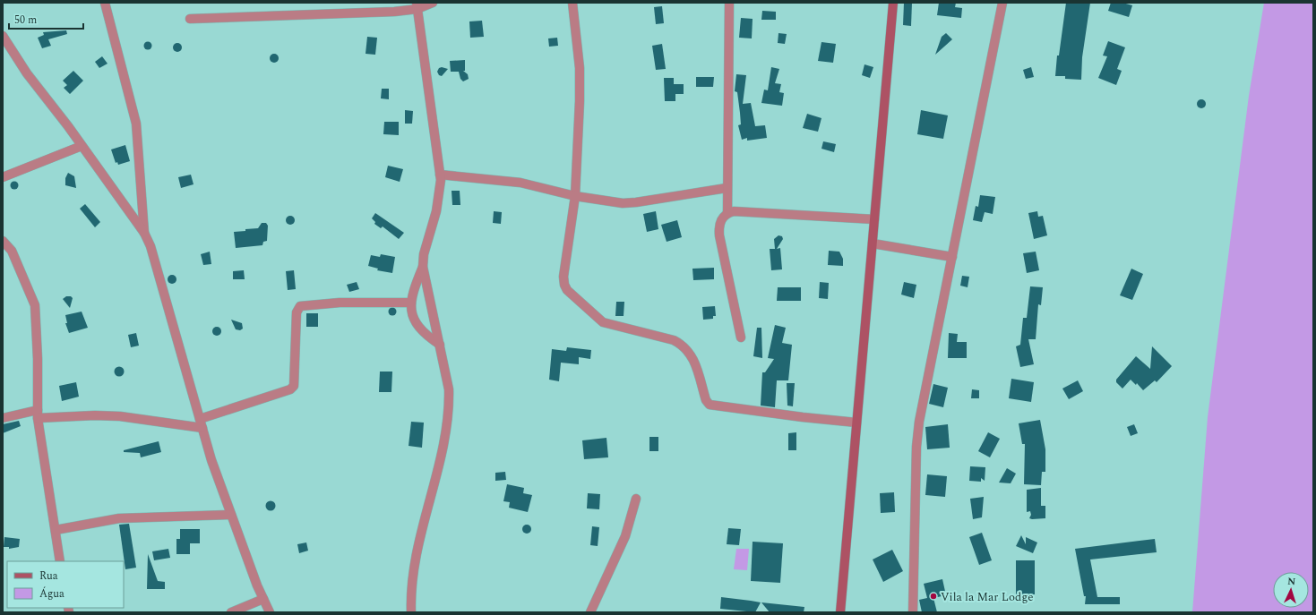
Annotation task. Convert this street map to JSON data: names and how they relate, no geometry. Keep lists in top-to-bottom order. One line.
{"places":["Vila la Mar Lodge"],"legend":["Rua","Água"],"scale_bar":"50 m","north":"top"}
